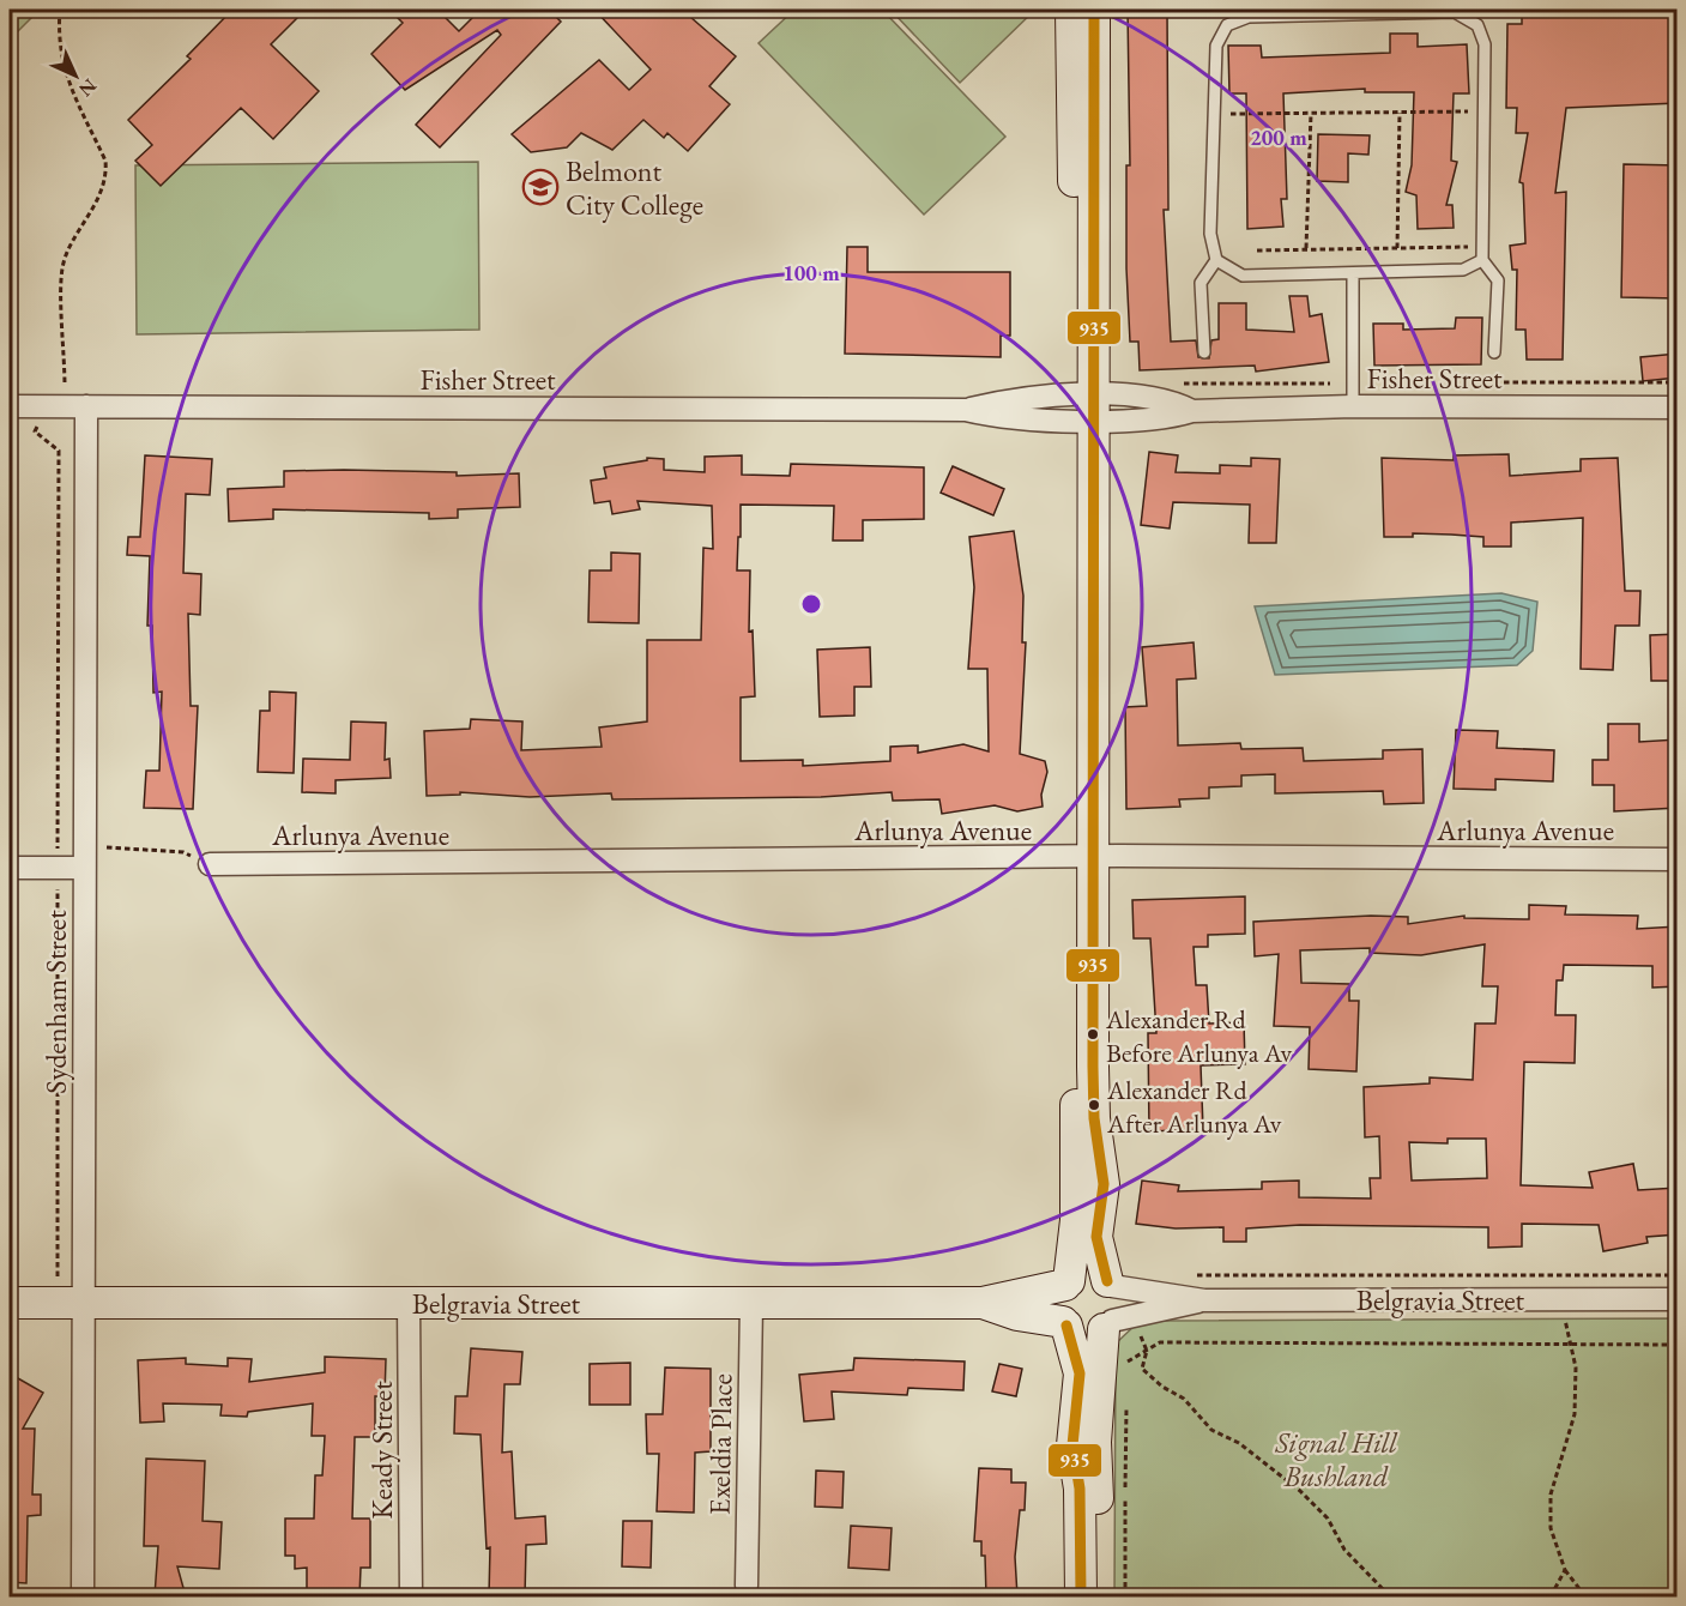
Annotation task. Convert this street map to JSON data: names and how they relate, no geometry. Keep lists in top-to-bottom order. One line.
{"streets":{"main road":["Belgravia Street"],"street":["Fisher Street","Arlunya Avenue","Sydenham Street","Exeldia Place","Keady Street"]},"crossings":[["Fisher Street","Sydenham Street"],["Sydenham Street","Belgravia Street"],["Belgravia Street","Exeldia Place"],["Belgravia Street","Keady Street"]],"parks":["Signal Hill Bushland"],"places":{"school or university":["Belmont City College"],"other":["Alexander Rd Before Arlunya Av","Alexander Rd After Arlunya Av"]},"lines":["transit line 935"],"north":"bottom right","rings":["200 m","100 m"]}
